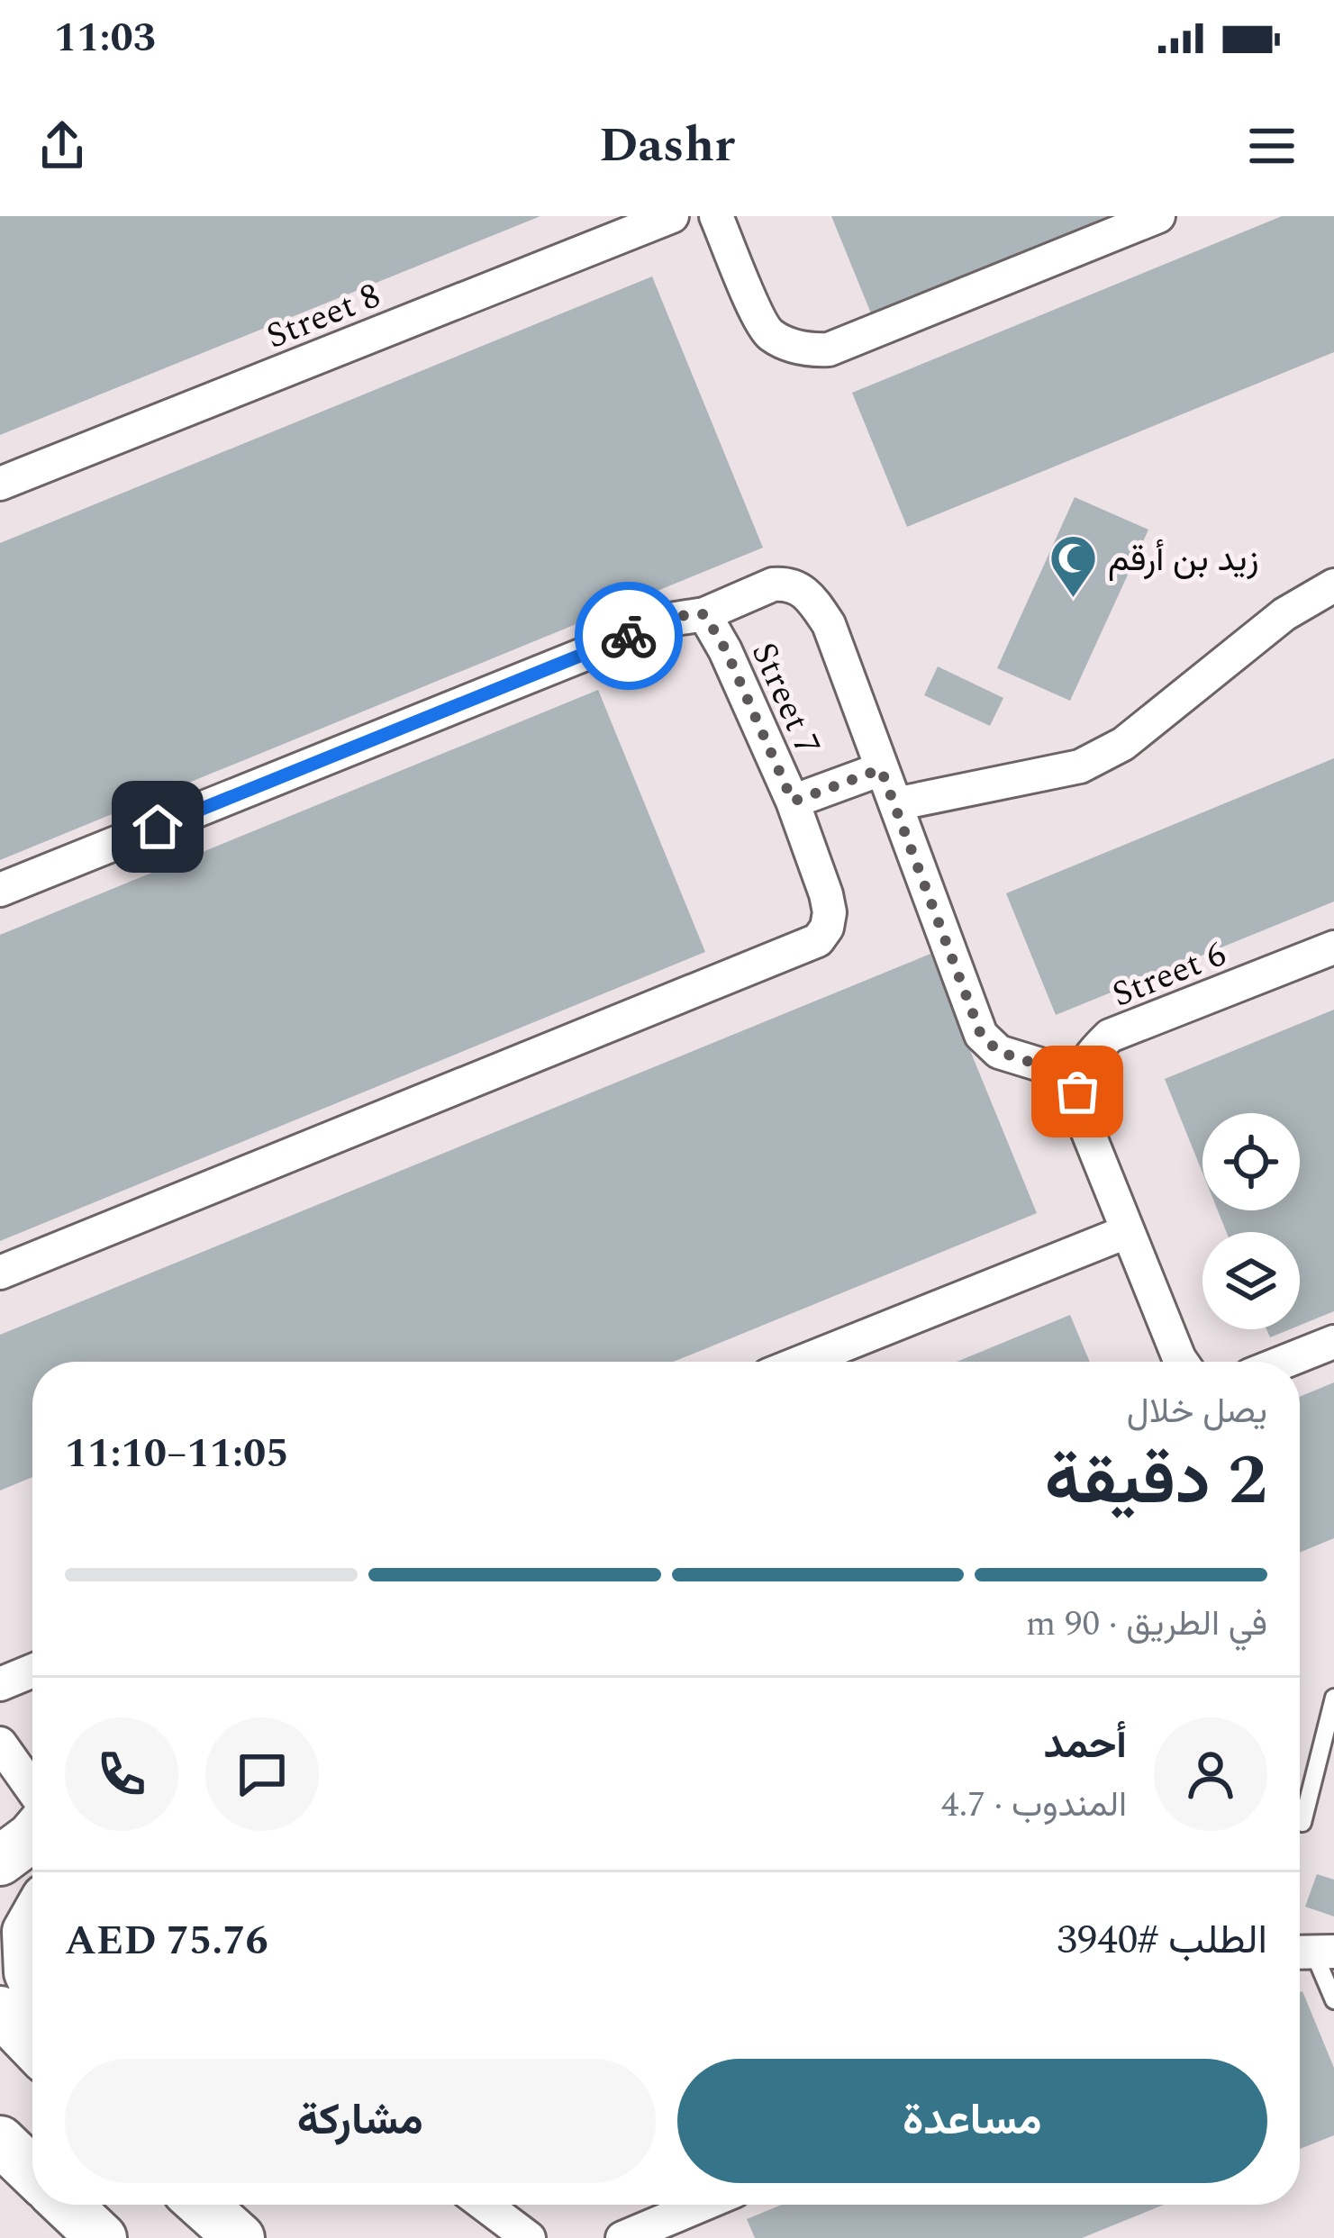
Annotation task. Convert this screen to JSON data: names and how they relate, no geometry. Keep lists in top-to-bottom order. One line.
{"streets":{"street":["Street 8","Street 7","Street 6"]},"places":{"mosque":["زيد بن أرقم"]},"page":{"status":"11:03","header":"Dashr","heading":["2 دقيقة","يصل خلال","11:05–11:10"],"panel":["أحمد","المندوب · 4.7","الطلب #3940","AED 75.76"],"bar":"في الطريق · 90 m","buttons":["مساعدة","مشاركة"]}}
